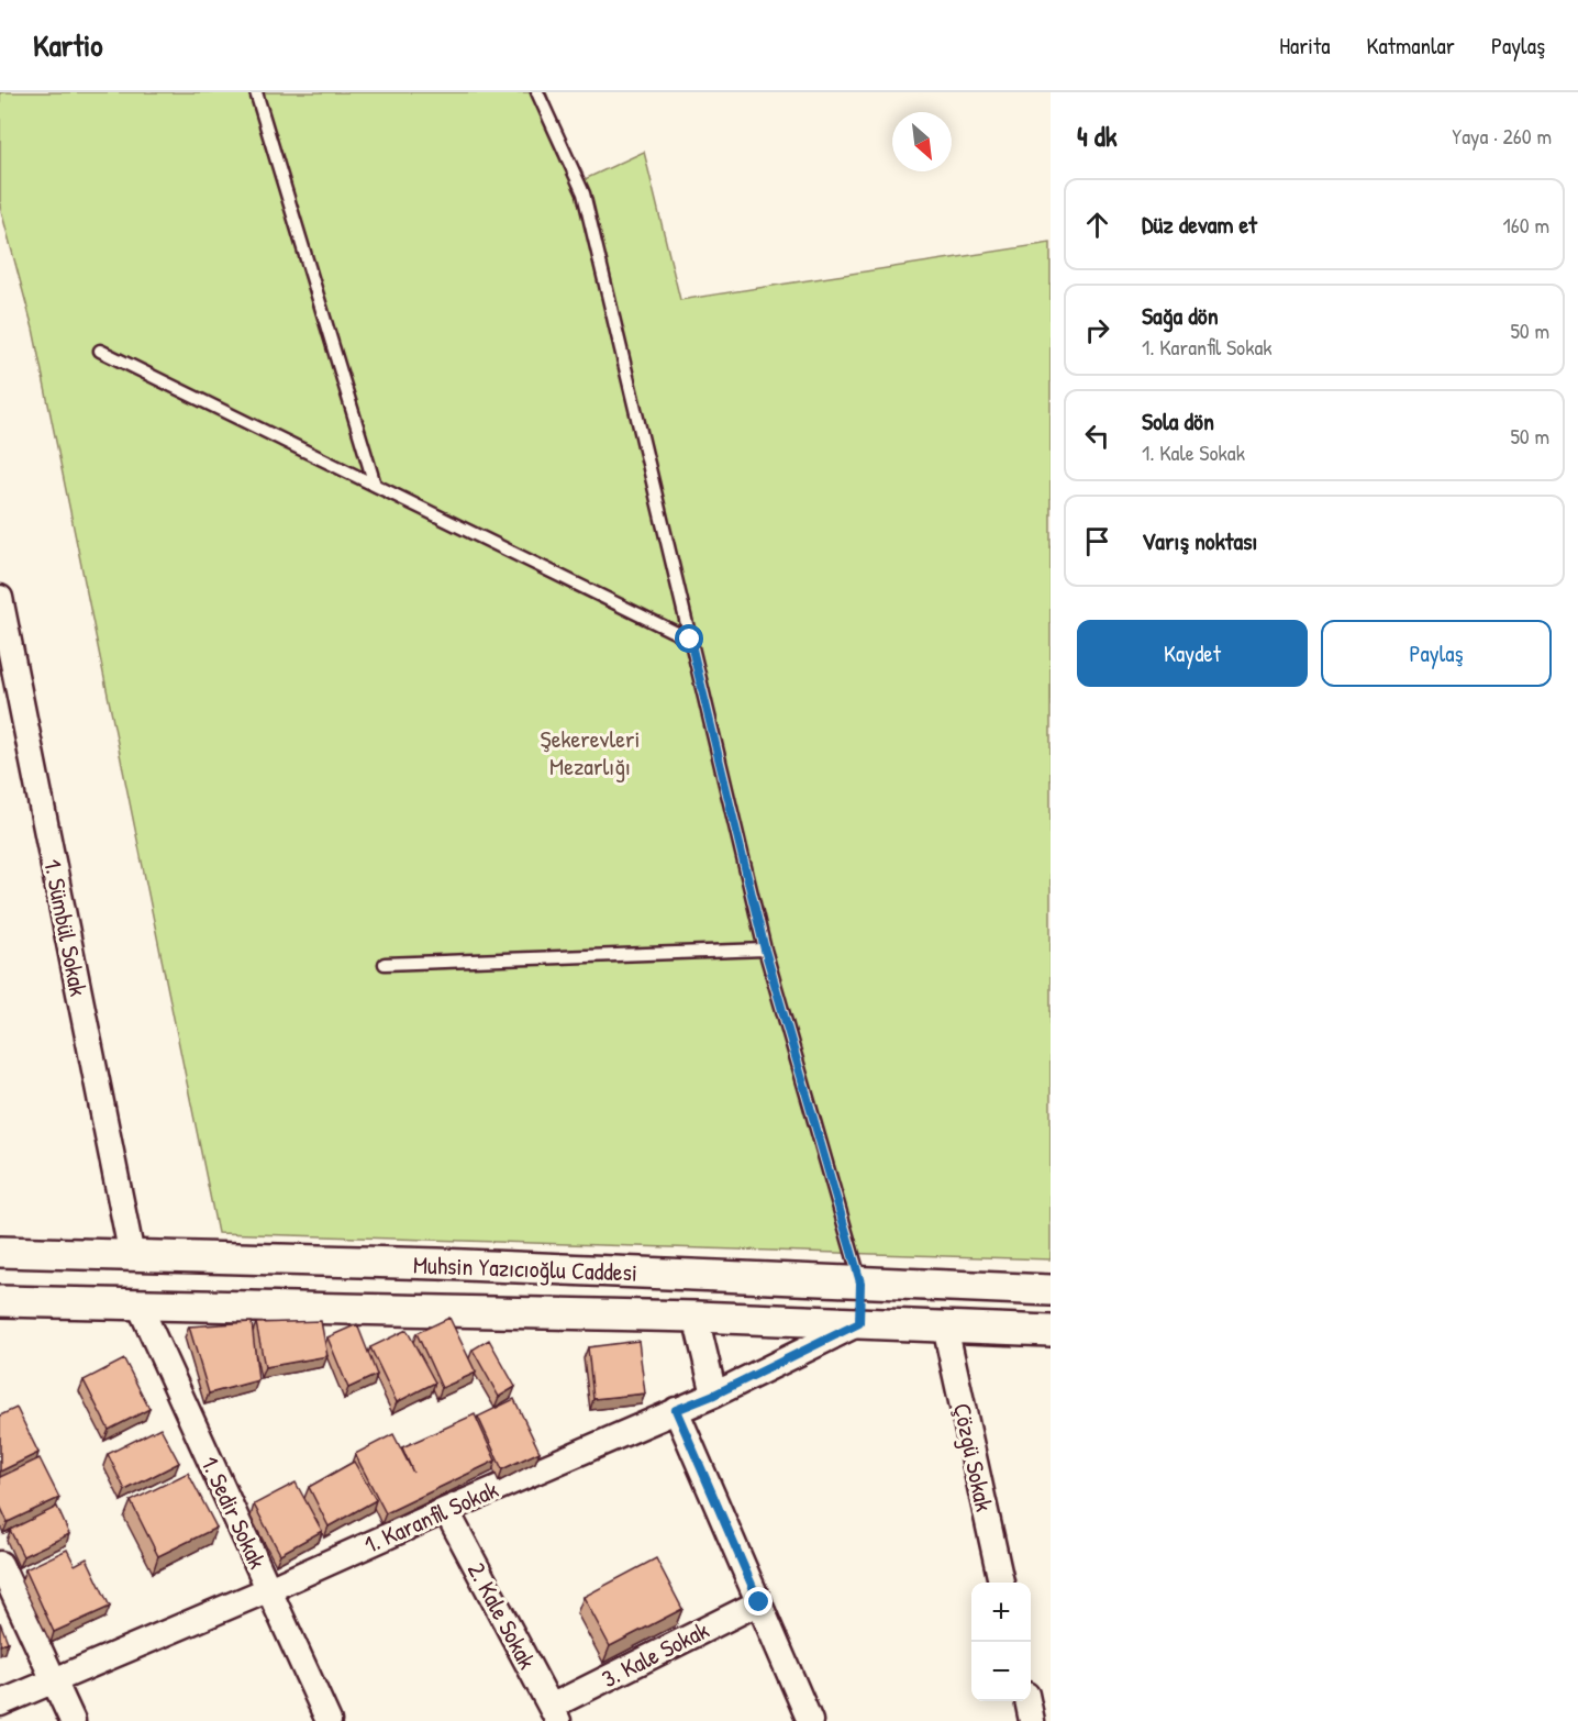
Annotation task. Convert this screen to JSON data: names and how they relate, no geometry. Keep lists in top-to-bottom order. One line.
{"streets":{"street":["1. Sümbül Sokak","Muhsin Yazıcıoğlu Caddesi","Çözgü Sokak","1. Sedir Sokak","1. Karanfil Sokak","2. Kale Sokak","3. Kale Sokak"]},"crossings":[["1. Sümbül Sokak","Muhsin Yazıcıoğlu Caddesi"],["Muhsin Yazıcıoğlu Caddesi","Çözgü Sokak"],["Muhsin Yazıcıoğlu Caddesi","1. Sedir Sokak"],["Muhsin Yazıcıoğlu Caddesi","1. Karanfil Sokak"],["1. Sedir Sokak","1. Karanfil Sokak"],["1. Karanfil Sokak","2. Kale Sokak"],["2. Kale Sokak","3. Kale Sokak"]],"parks":["Şekerevleri Mezarlığı"],"north":"bottom right","page":{"header":"Kartio","nav":["Harita","Katmanlar","Paylaş"],"heading":["4 dk","Yaya · 260 m"],"list":[["Düz devam et","160 m"],["Sağa dön","1. Karanfil Sokak","50 m"],["Sola dön","1. Kale Sokak","50 m"],"Varış noktası"],"buttons":["Kaydet","Paylaş"],"map_buttons":["+","−"]}}
